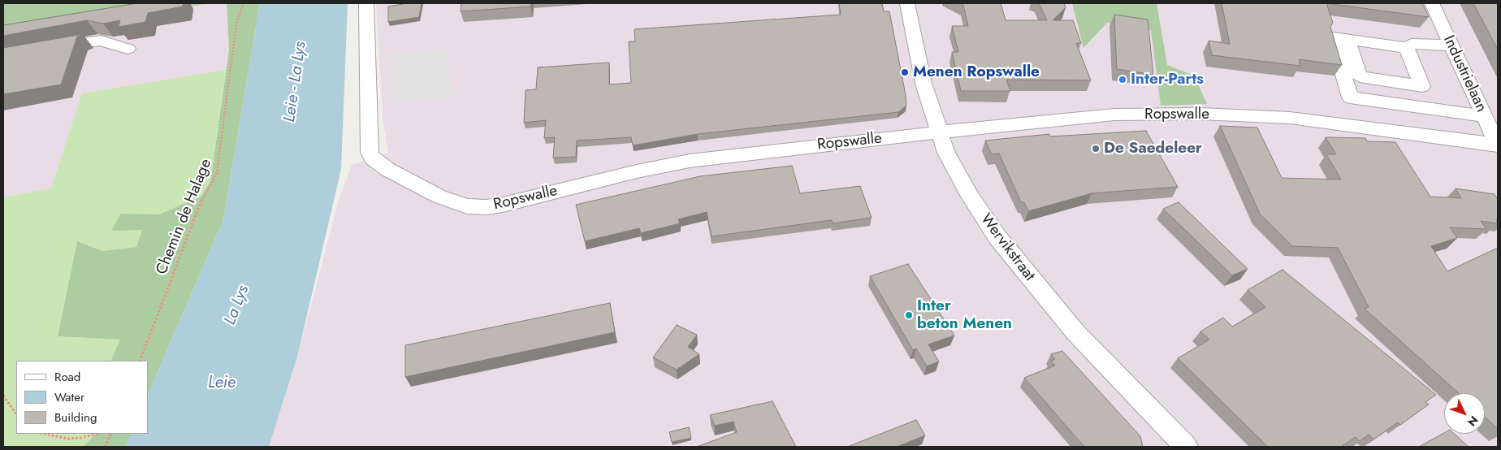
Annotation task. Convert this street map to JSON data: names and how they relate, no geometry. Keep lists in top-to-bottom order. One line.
{"streets":{"street":["Industrielaan","Ropswalle","Wervikstraat"],"path":["Chemin de Halage"]},"crossings":[["Industrielaan","Ropswalle"],["Ropswalle","Wervikstraat"]],"water":["Leie - La Lys","La Lys","Leie"],"places":["Menen Ropswalle","Inter-Parts","De Saedeleer","Inter beton Menen"],"legend":["Road","Water","Building"],"north":"bottom right"}
